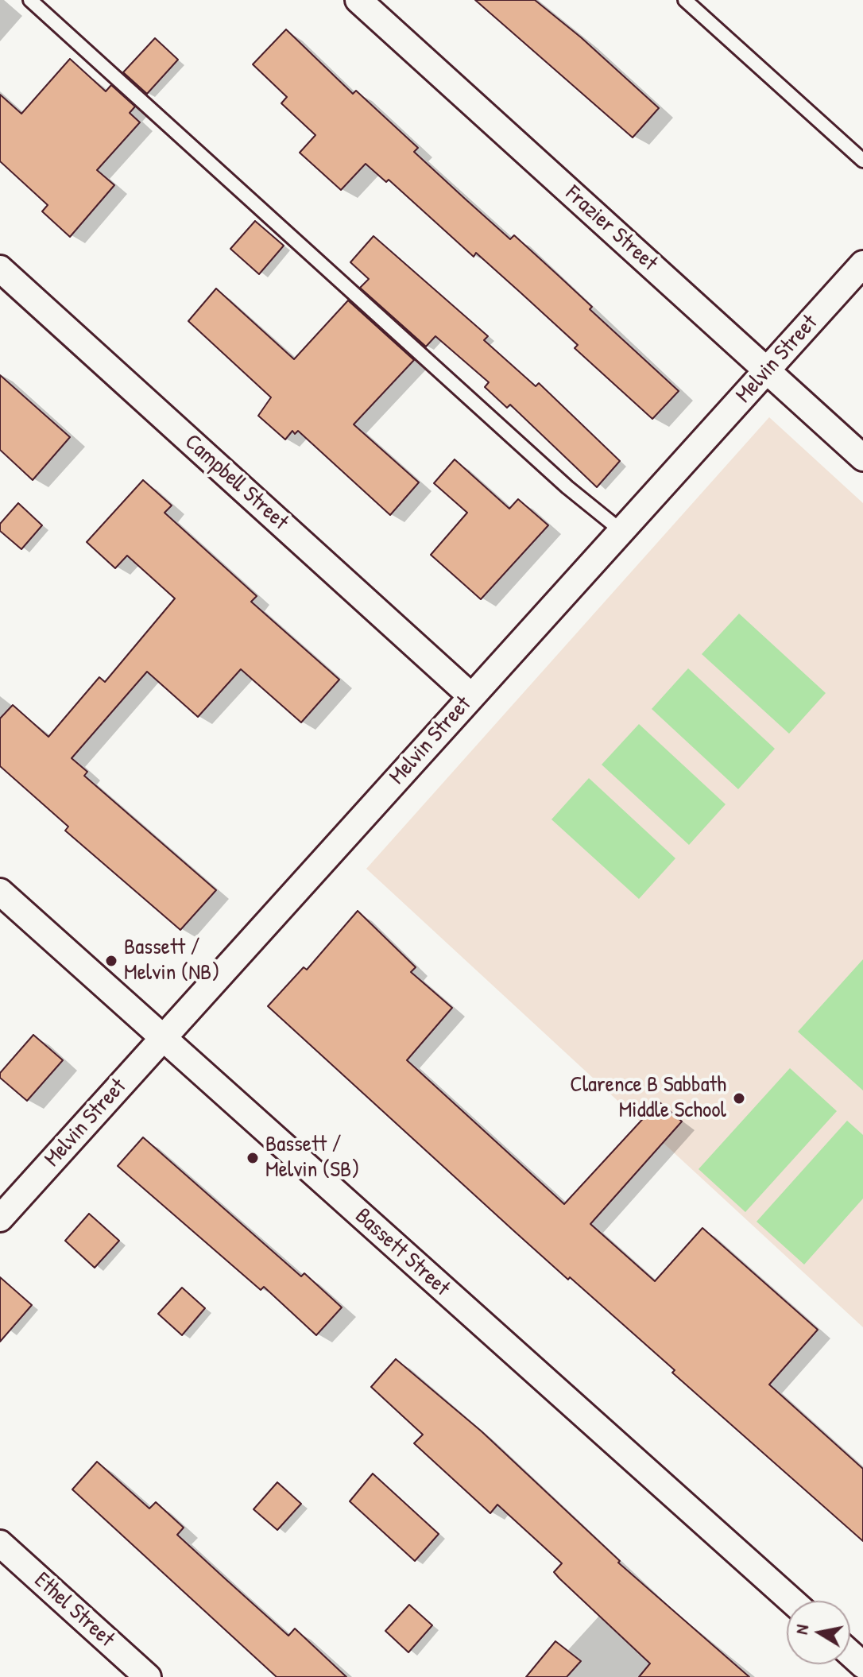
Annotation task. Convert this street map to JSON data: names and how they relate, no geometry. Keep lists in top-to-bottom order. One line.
{"streets":{"street":["Frazier Street","Melvin Street","Campbell Street","Bassett Street","Ethel Street"]},"crossings":[["Frazier Street","Melvin Street"],["Melvin Street","Campbell Street"],["Melvin Street","Bassett Street"]],"places":["Bassett / Melvin (NB)","Clarence B Sabbath Middle School","Bassett / Melvin (SB)"],"north":"left"}
